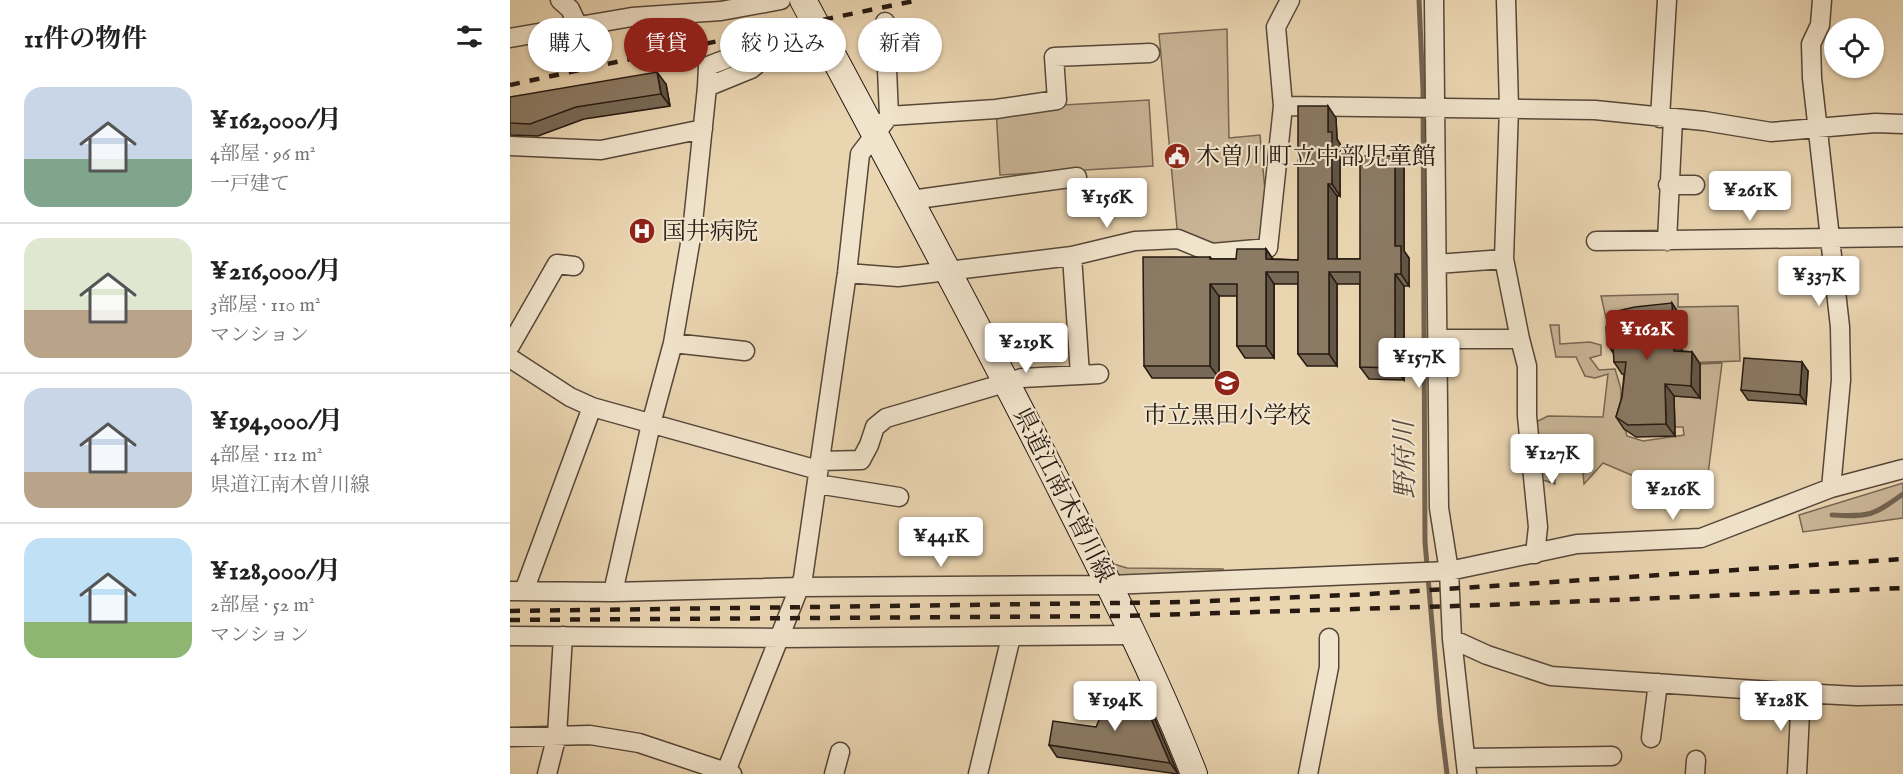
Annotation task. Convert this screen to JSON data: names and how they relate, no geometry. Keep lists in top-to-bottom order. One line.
{"streets":{"main road":["県道江南木曽川線"]},"water":["野府川"],"places":{"public building":["木曽川町立中部児童館"],"hospital":["国井病院"],"school or university":["市立黒田小学校"]},"page":{"heading":"11件の物件","chip":["購入","賃貸","絞り込み","新着"],"list":[{"name":"¥162,000/月","note":"4部屋 · 96 m² · 一戸建て"},{"name":"¥216,000/月","note":"3部屋 · 110 m² · マンション"},{"name":"¥194,000/月","note":"4部屋 · 112 m² · 県道江南木曽川線"},{"name":"¥128,000/月","note":"2部屋 · 52 m² · マンション"}],"price":["¥261K","¥156K","¥337K","¥162K","¥219K","¥157K","¥127K","¥216K","¥441K","¥194K","¥128K"]}}
